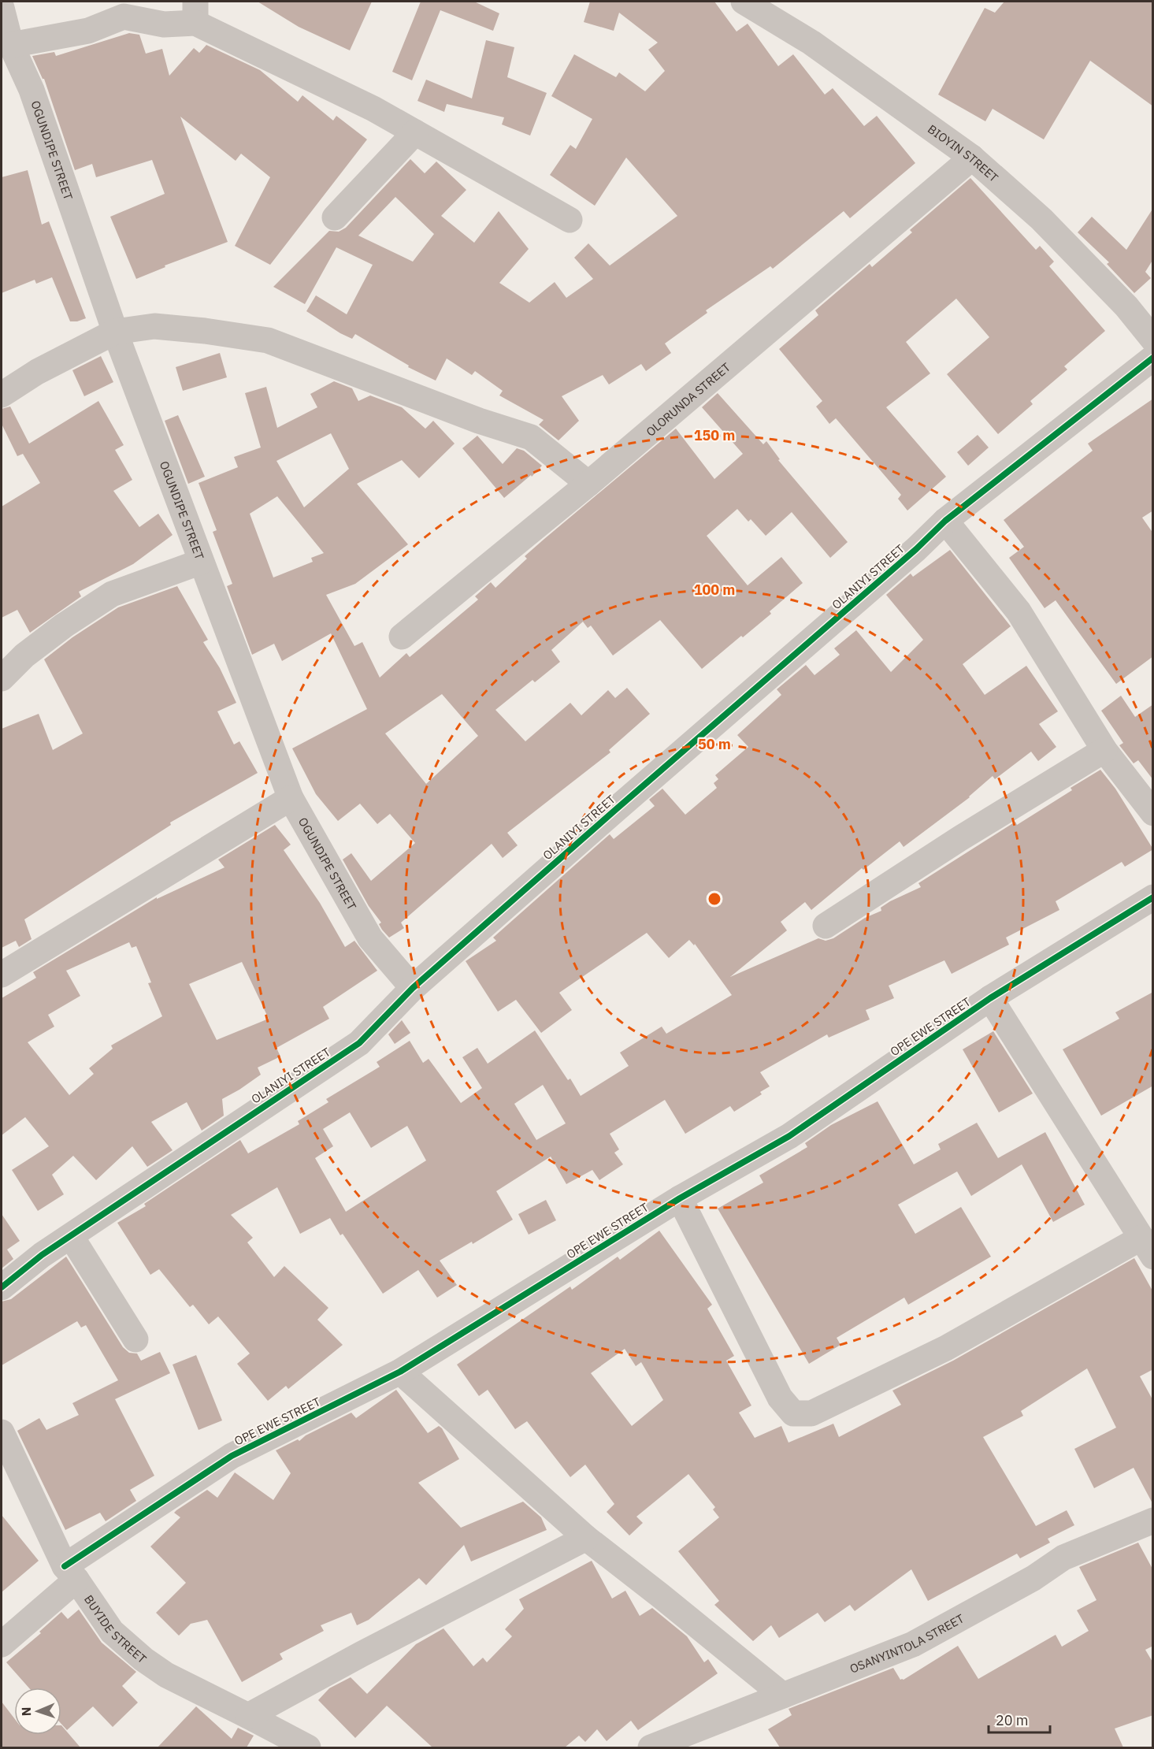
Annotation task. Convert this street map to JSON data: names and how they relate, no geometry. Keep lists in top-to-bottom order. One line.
{"streets":{"street":["OGUNDIPE STREET","BIOYIN STREET","OLORUNDA STREET","OLANIYI STREET","OPE EWE STREET","BUYIDE STREET","OSANYINTOLA STREET"]},"crossings":[["OGUNDIPE STREET","OLANIYI STREET"],["BIOYIN STREET","OLORUNDA STREET"],["OPE EWE STREET","BUYIDE STREET"]],"scale_bar":"20 m","north":"left","rings":["150 m","100 m","50 m"]}
